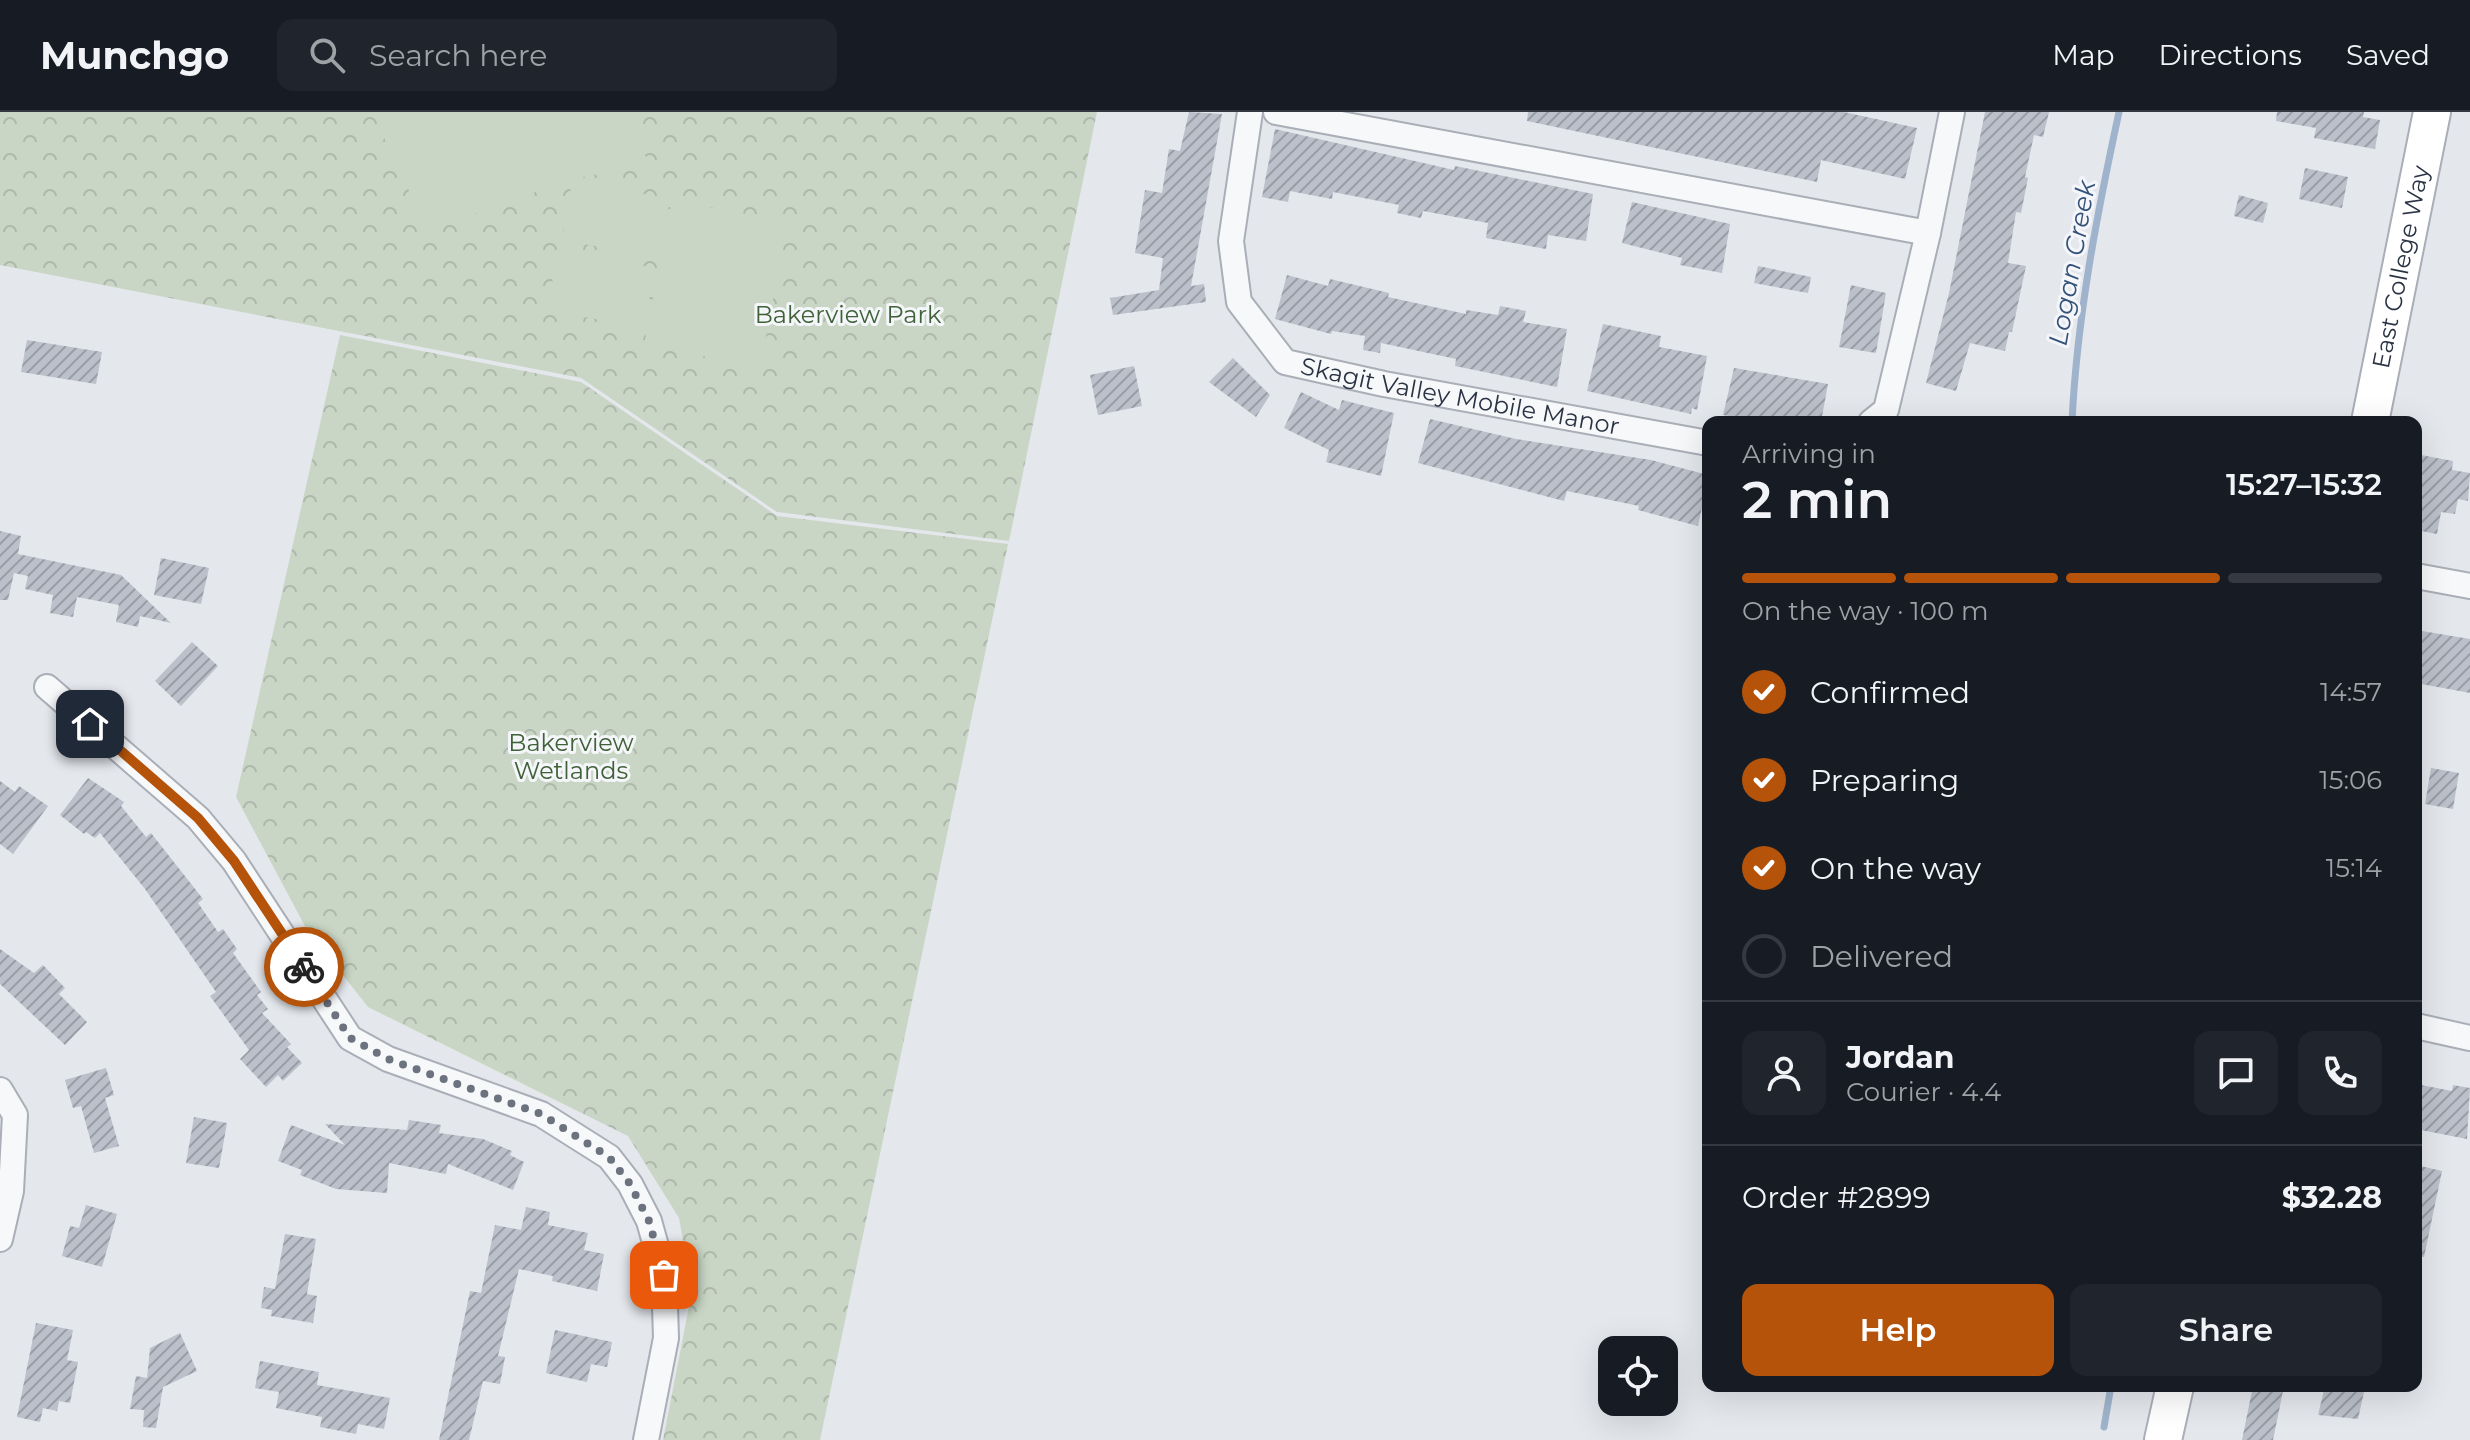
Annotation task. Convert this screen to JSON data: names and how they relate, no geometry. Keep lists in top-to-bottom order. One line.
{"streets":{"main road":["East College Way"],"street":["Skagit Valley Mobile Manor"]},"water":["Logan Creek"],"parks":["Bakerview Park","Bakerview Wetlands"],"page":{"header":"Munchgo","search":"Search here","nav":["Map","Directions","Saved"],"heading":["2 min","Arriving in","15:27–15:32"],"panel":["Jordan","Courier · 4.4","Order #2899","$32.28"],"bar":"On the way · 100 m","list":[["Confirmed","14:57"],["Preparing","15:06"],["On the way","15:14"],"Delivered"],"buttons":["Help","Share"]}}
